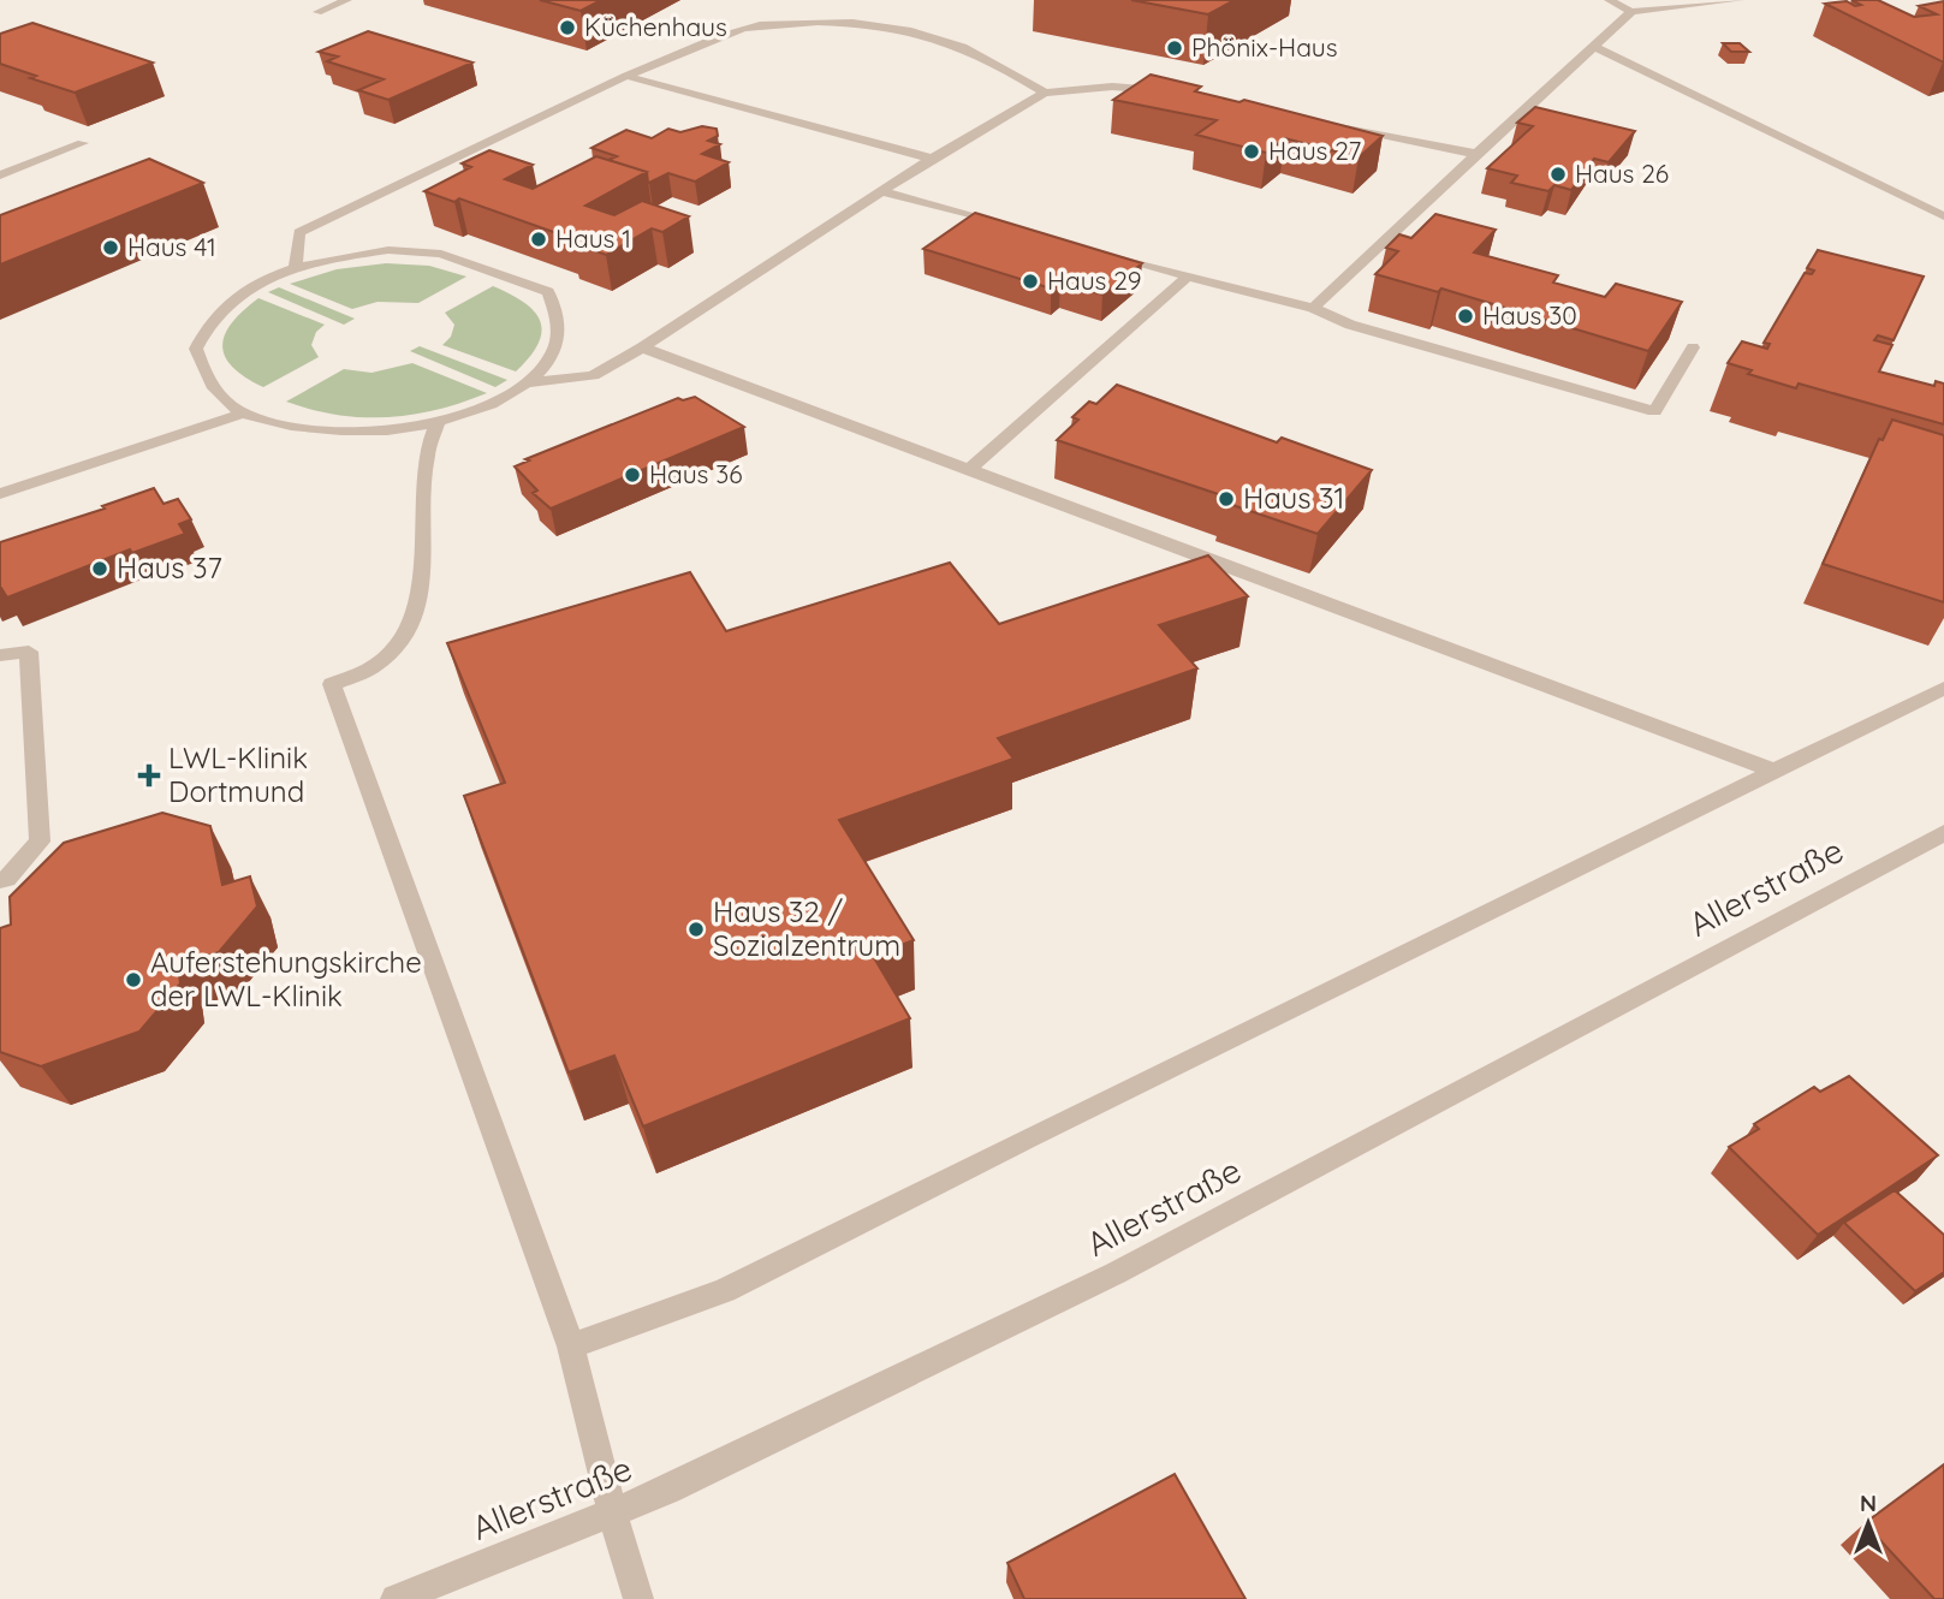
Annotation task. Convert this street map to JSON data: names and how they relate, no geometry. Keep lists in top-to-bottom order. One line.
{"streets":{"street":["Allerstraße"]},"places":{"other":["Küchenhaus","Phönix-Haus","Haus 27","Haus 26","Haus 1","Haus 41","Haus 29","Haus 30","Haus 36","Haus 31","Haus 37","Haus 32 / Sozialzentrum","Auferstehungskirche der LWL-Klinik"],"health":["LWL-Klinik Dortmund"]},"north":"top"}
